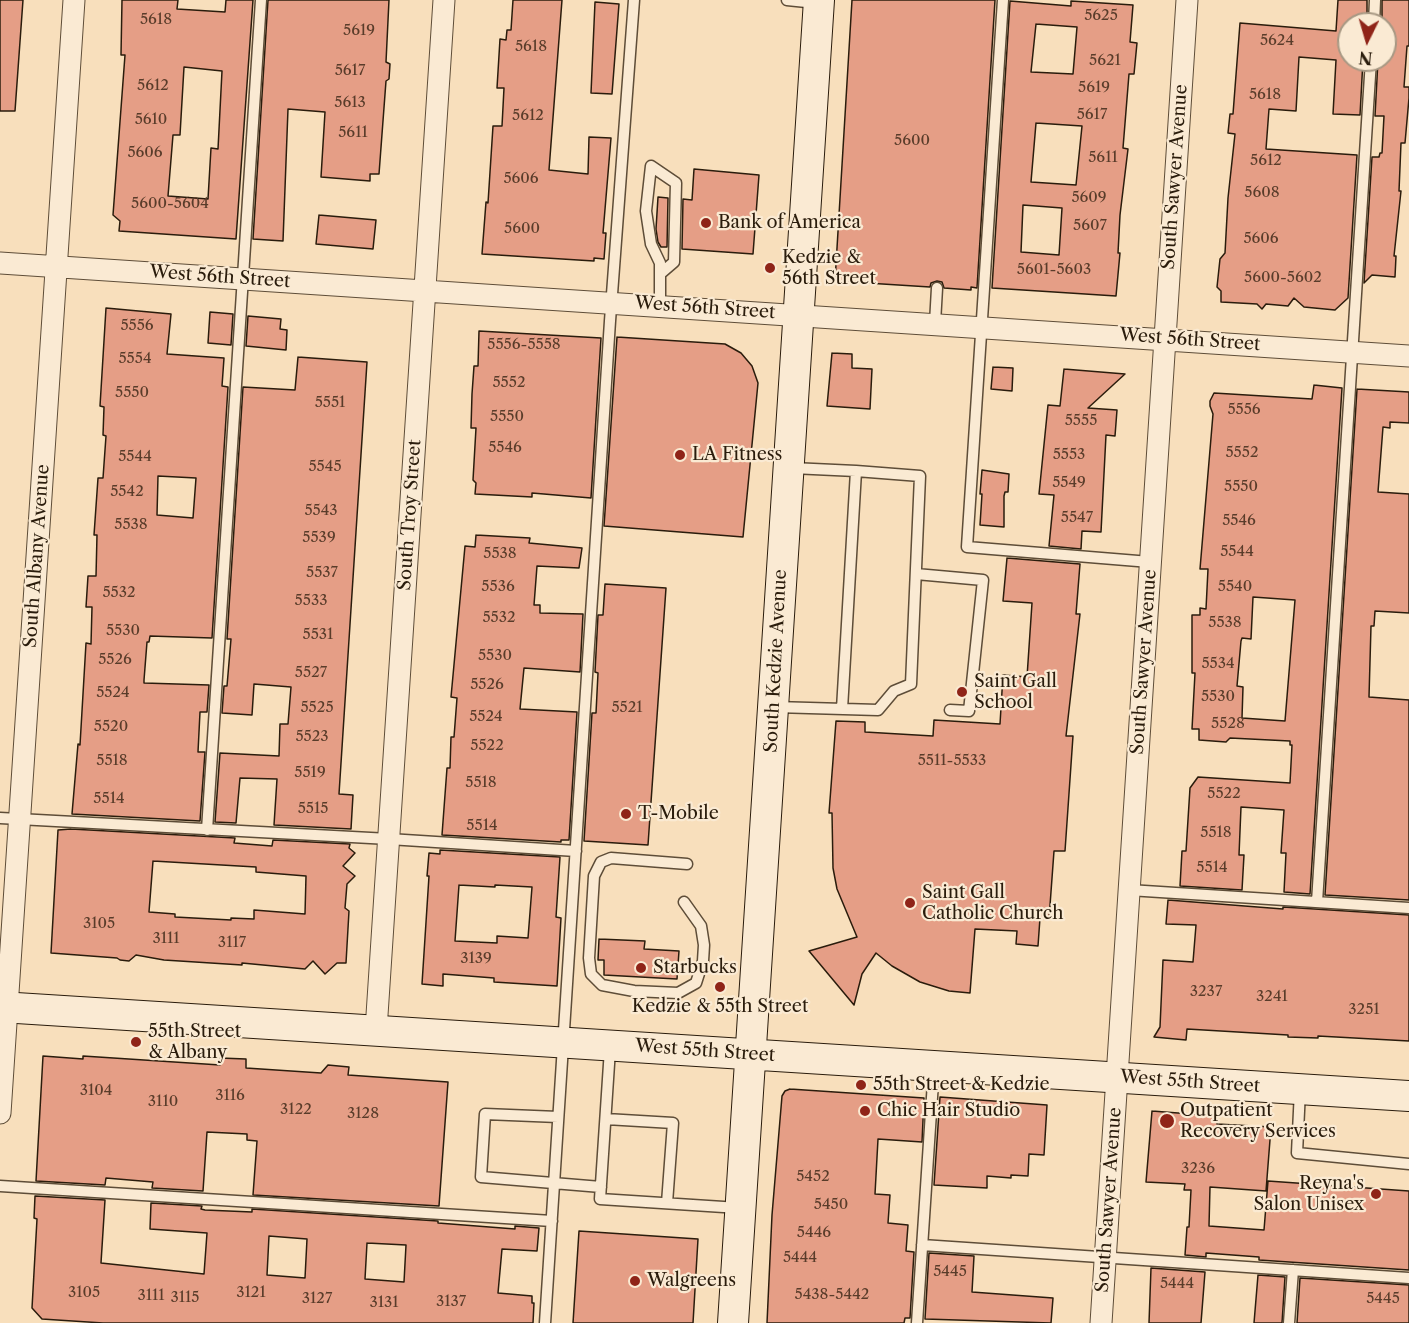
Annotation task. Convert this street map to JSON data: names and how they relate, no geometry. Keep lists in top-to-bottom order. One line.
{"streets":{"main road":["South Kedzie Avenue","West 55th Street"],"street":["South Sawyer Avenue","West 56th Street","South Troy Street","South Albany Avenue"]},"crossings":[["South Sawyer Avenue","West 56th Street"],["South Sawyer Avenue","West 55th Street"],["West 56th Street","South Troy Street"],["West 56th Street","South Albany Avenue"],["West 56th Street","South Kedzie Avenue"],["South Troy Street","West 55th Street"],["South Albany Avenue","West 55th Street"],["South Kedzie Avenue","West 55th Street"]],"places":["Bank of America","Kedzie & 56th Street","LA Fitness","Saint Gall School","T-Mobile","Saint Gall Catholic Church","Starbucks","Kedzie & 55th Street","55th Street & Albany","55th Street & Kedzie","Chic Hair Studio","Outpatient Recovery Services","Reyna's Salon Unisex","Walgreens"],"house_numbers":["5625","5618","5619","5624","5618","5621","5617","5612","5619","5618","5613","5617","5612","5610","5611","5600","5606","5611","5612","5606","5608","5609","5600-5604","5607","5600","5606","5601-5603","5600-5602","5556","5556-5558","5554","5552","5550","5551","5556","5550","5555","5546","5552","5553","5544","5545","5549","5550","5542","5543","5547","5546","5538","5539","5544","5538","5537","5536","5540","5532","5533","5532","5538","5530","5531","5530","5526","5534","5527","5526","5524","5530","5525","5521","5524","5528","5520","5523","5522","5518","5511-5533","5519","5518","5522","5514","5515","5514","5518","5514","3105","3111","3117","3139","3237","3241","3251","3104","3116","3110","3122","3128","3236","5452","5450","5446","5444","5445","5444","3105","3121","5438-5442","3111","3115","3127","5445","3137","3131"],"north":"bottom"}
